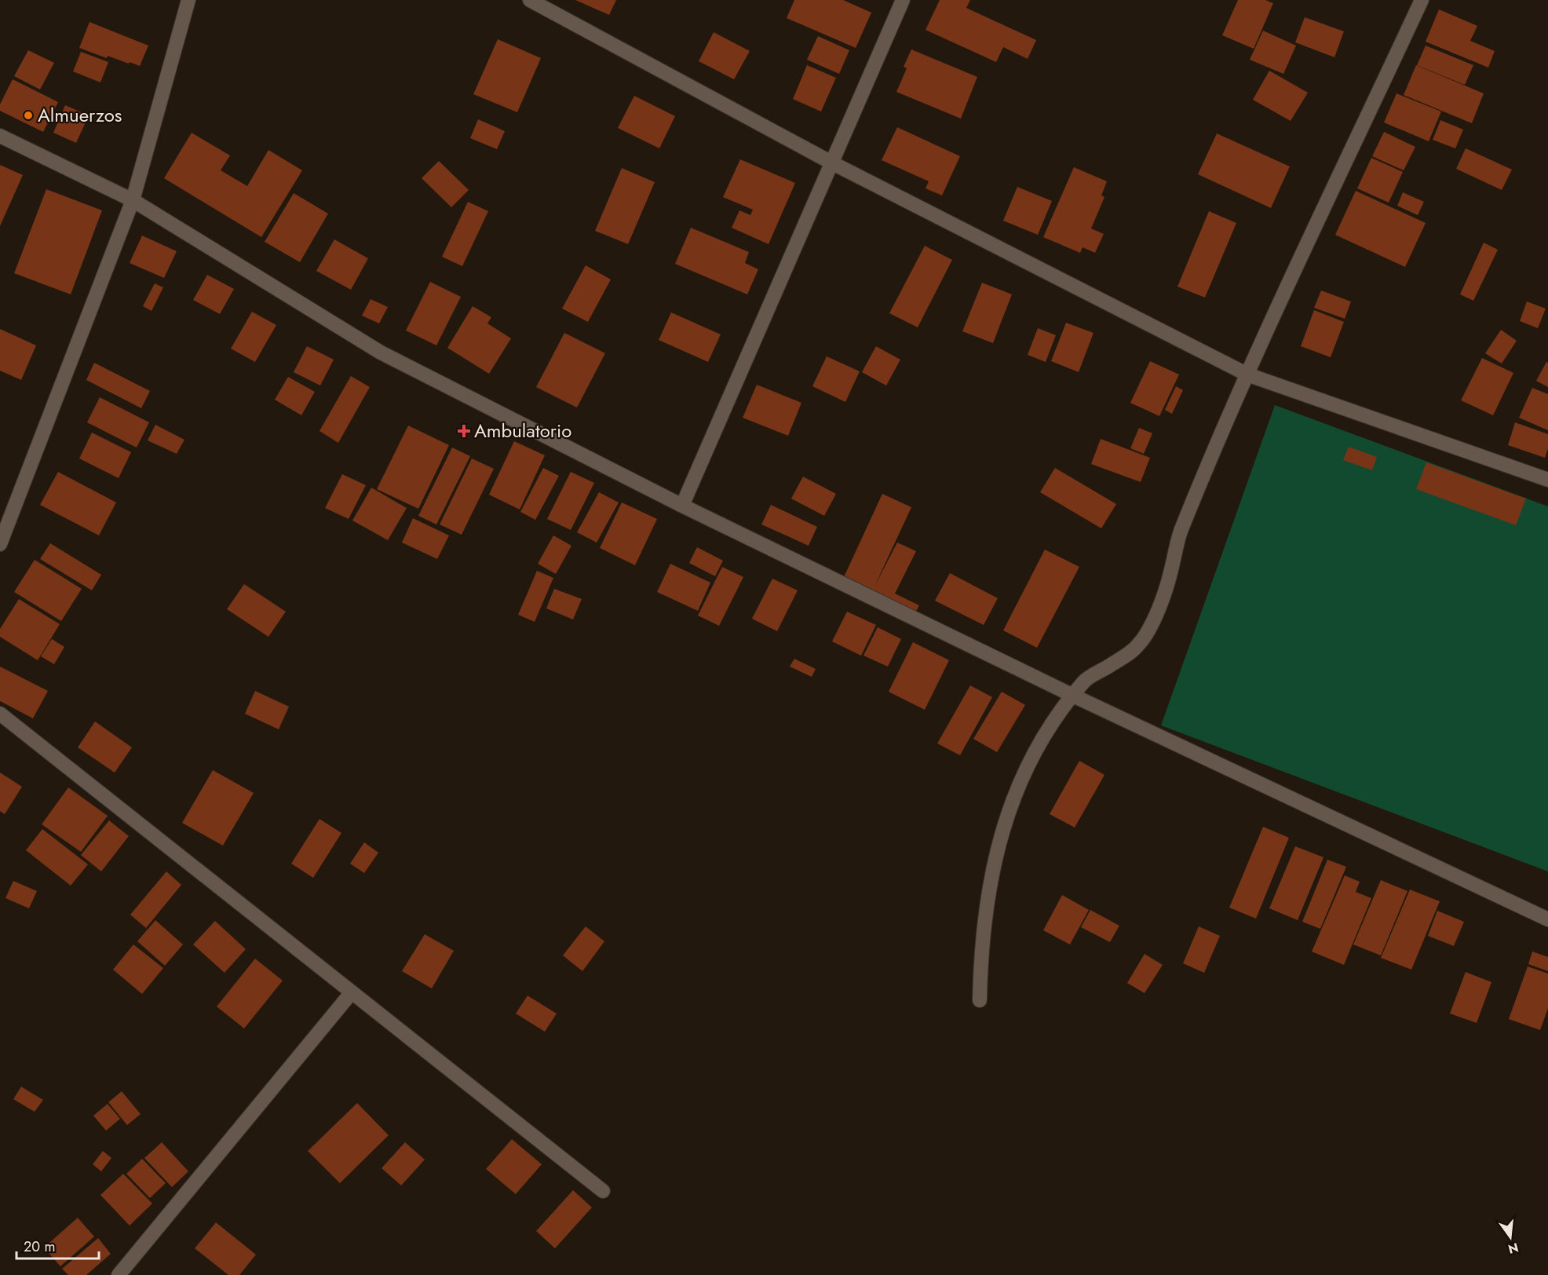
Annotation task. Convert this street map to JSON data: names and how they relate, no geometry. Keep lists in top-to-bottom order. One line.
{"places":{"other":["Almuerzos"],"health":["Ambulatorio"]},"scale_bar":"20 m","north":"bottom"}
